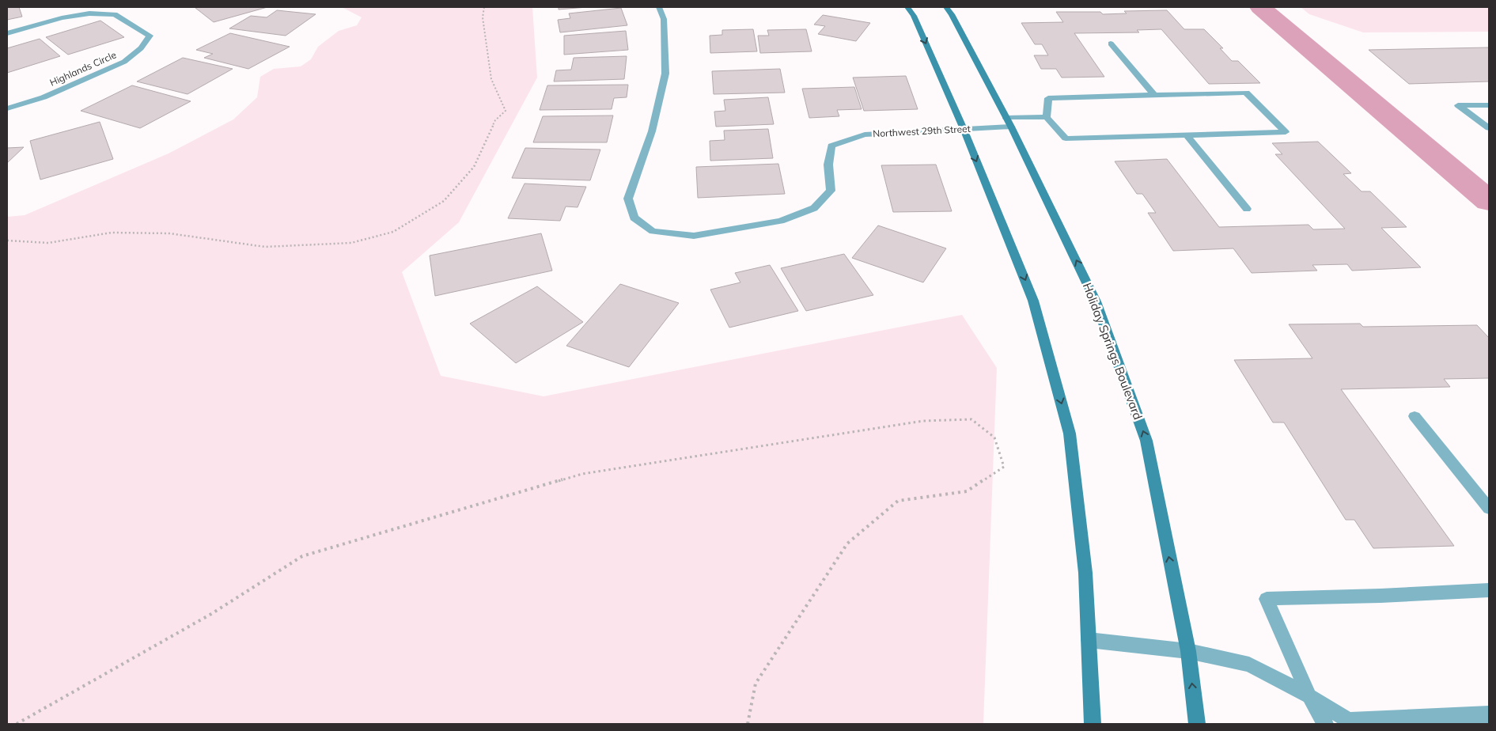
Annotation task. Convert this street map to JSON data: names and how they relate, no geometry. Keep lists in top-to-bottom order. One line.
{"streets":{"street":["Highlands Circle","Northwest 29th Street","Holiday Springs Boulevard"]},"crossings":[["Northwest 29th Street","Holiday Springs Boulevard"]]}
